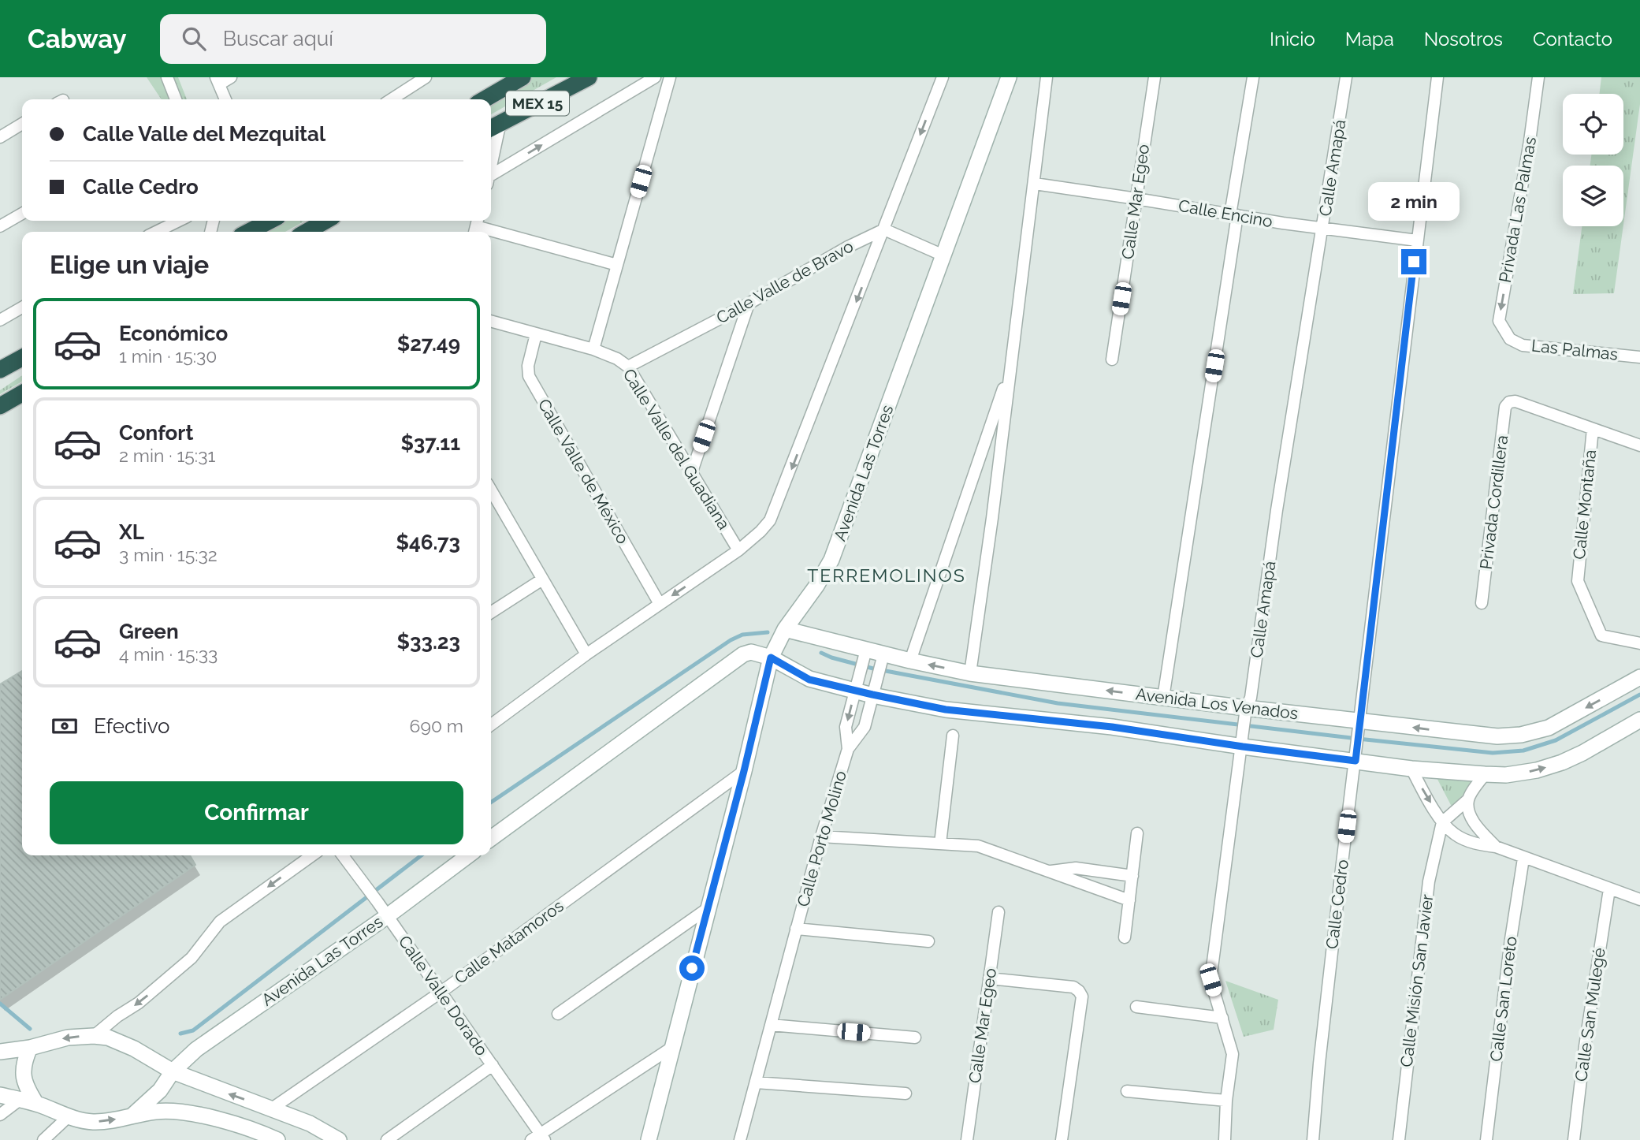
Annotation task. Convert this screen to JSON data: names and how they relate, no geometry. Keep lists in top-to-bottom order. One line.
{"streets":{"highway":["MEX 15"],"street":["Calle Amapá","Calle Mar Egeo","Privada Las Palmas","Calle Encino","Calle Valle de Bravo","Las Palmas","Calle Valle del Guadiana","Calle Valle de México","Avenida Las Torres","Privada Cordillera","Calle Montaña","Avenida Los Venados","Calle Porto Molino","Calle Cedro","Calle Matamoros","Calle Misión San Javier","Calle Valle Dorado","Calle San Loreto","Calle San Mulegé"]},"crossings":[["Calle Amapá","Calle Encino"],["Calle Amapá","Avenida Los Venados"],["Calle Mar Egeo","Calle Encino"],["Privada Las Palmas","Las Palmas"],["Calle Encino","Calle Cedro"],["Calle Valle de Bravo","Calle Valle del Guadiana"],["Avenida Las Torres","Avenida Los Venados"],["Avenida Las Torres","Calle Matamoros"],["Avenida Las Torres","Calle Valle Dorado"],["Privada Cordillera","Calle Montaña"],["Avenida Los Venados","Calle Porto Molino"],["Avenida Los Venados","Calle Cedro"],["Calle Matamoros","Calle Valle Dorado"]],"one_way":["Privada Las Palmas"],"districts":["TERREMOLINOS"],"page":{"header":"Cabway","search":"Buscar aquí","nav":["Inicio","Mapa","Nosotros","Contacto"],"banner":["Calle Valle del Mezquital","Calle Cedro"],"bubble":"2 min","heading":"Elige un viaje","list":[{"name":"Económico","note":"1 min · 15:30","value":"$27.49"},{"name":"Confort","note":"2 min · 15:31","value":"$37.11"},{"name":"XL","note":"3 min · 15:32","value":"$46.73"},{"name":"Green","note":"4 min · 15:33","value":"$33.23"}],"pay":["Efectivo","690 m"],"buttons":"Confirmar"}}
